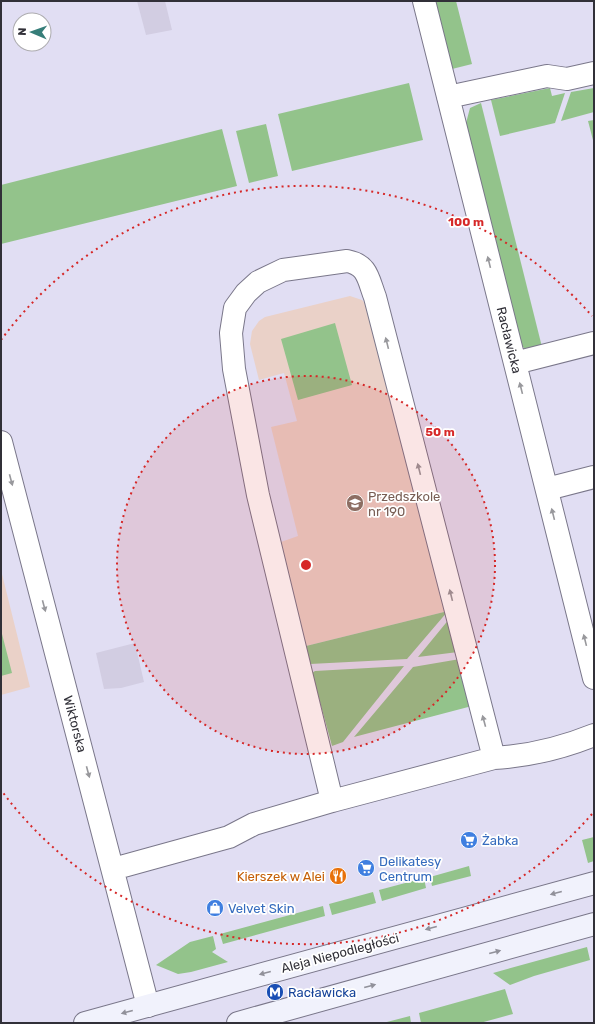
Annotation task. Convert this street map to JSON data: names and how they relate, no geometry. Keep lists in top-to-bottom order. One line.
{"streets":{"main road":["Aleja Niepodległości"],"street":["Racławicka","Wiktorska"]},"crossings":[["Wiktorska","Aleja Niepodległości"]],"one_way":["Racławicka","Wiktorska"],"places":{"school or university":["Przedszkole nr 190"],"supermarket":["Żabka","Delikatesy Centrum"],"restaurant":["Kierszek w Alei"],"shop":["Velvet Skin"],"metro station":["Racławicka"]},"north":"left","rings":["100 m","50 m"]}
